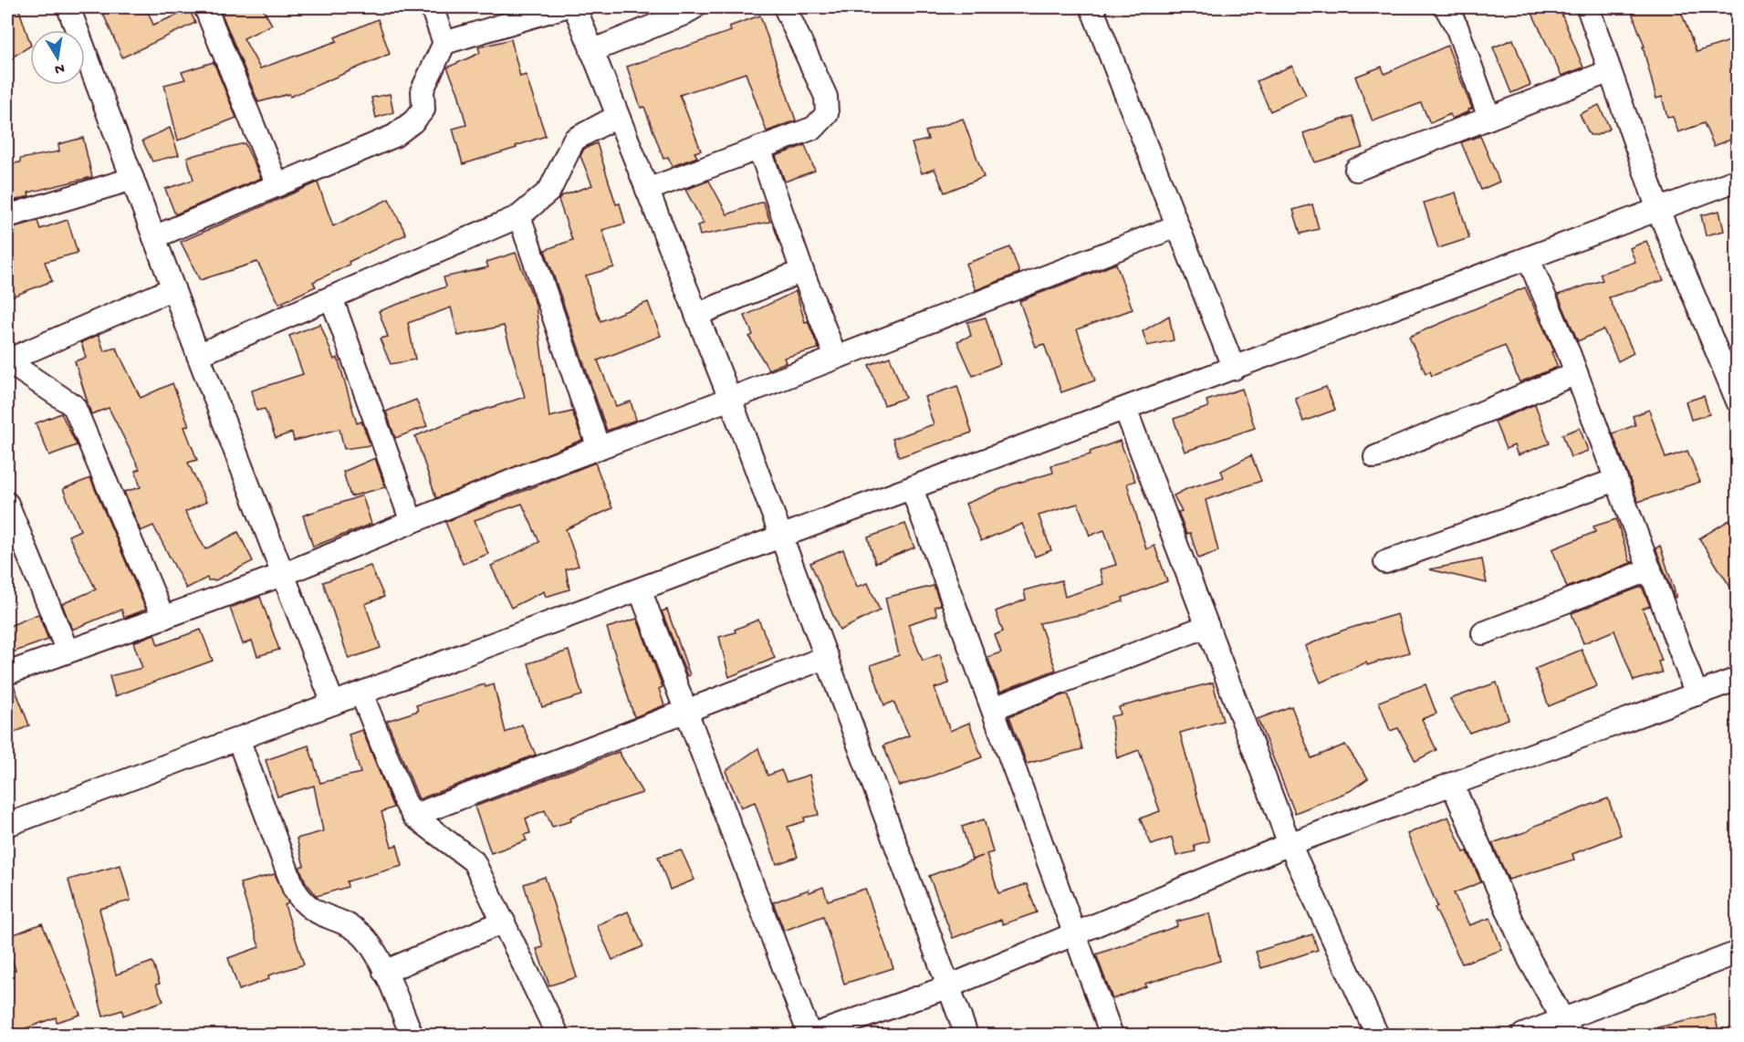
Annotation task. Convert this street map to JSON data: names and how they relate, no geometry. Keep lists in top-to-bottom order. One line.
{"north":"bottom"}
